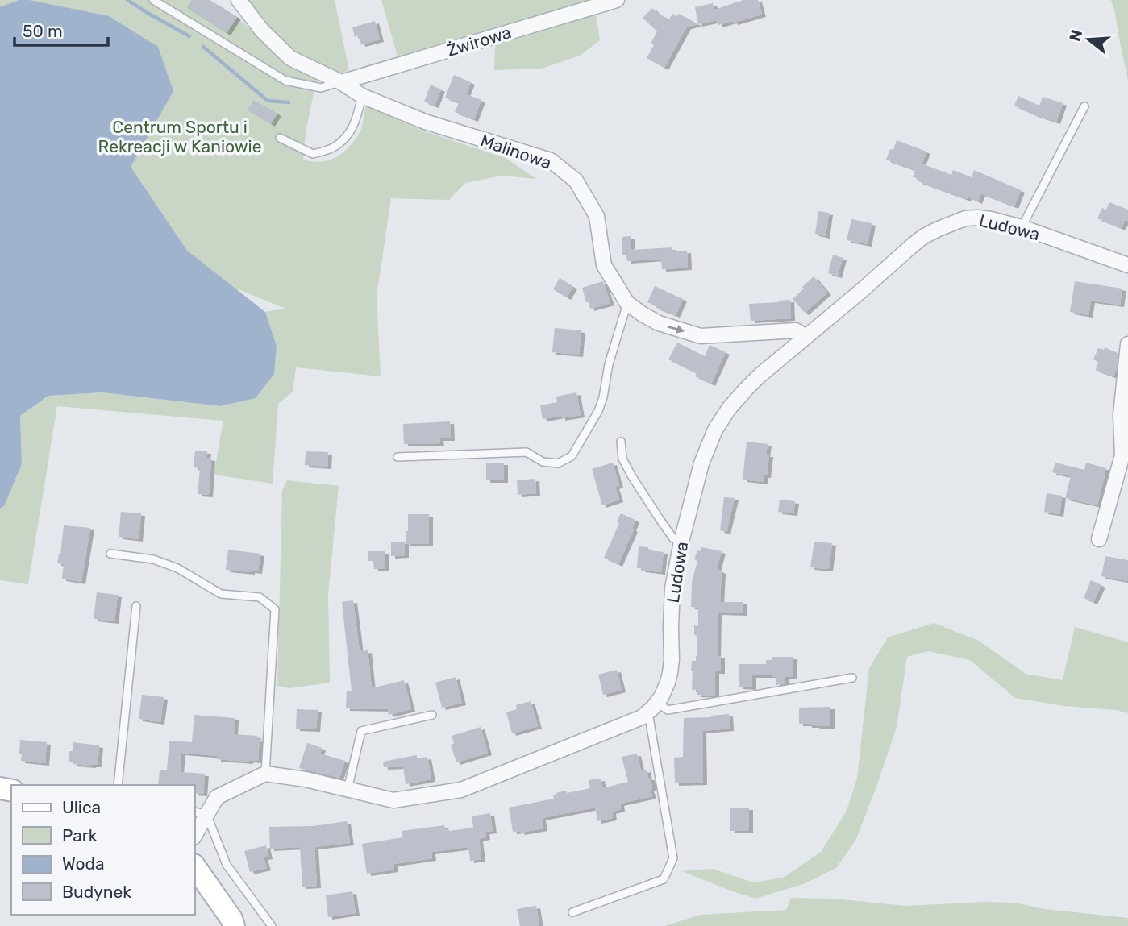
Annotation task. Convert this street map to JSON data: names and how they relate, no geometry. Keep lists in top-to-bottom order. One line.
{"streets":{"street":["Żwirowa","Malinowa","Ludowa"]},"crossings":[["Żwirowa","Malinowa"],["Malinowa","Ludowa"]],"parks":["Centrum Sportu i Rekreacji w Kaniowie"],"legend":["Ulica","Park","Woda","Budynek"],"scale_bar":"50 m","north":"left"}
